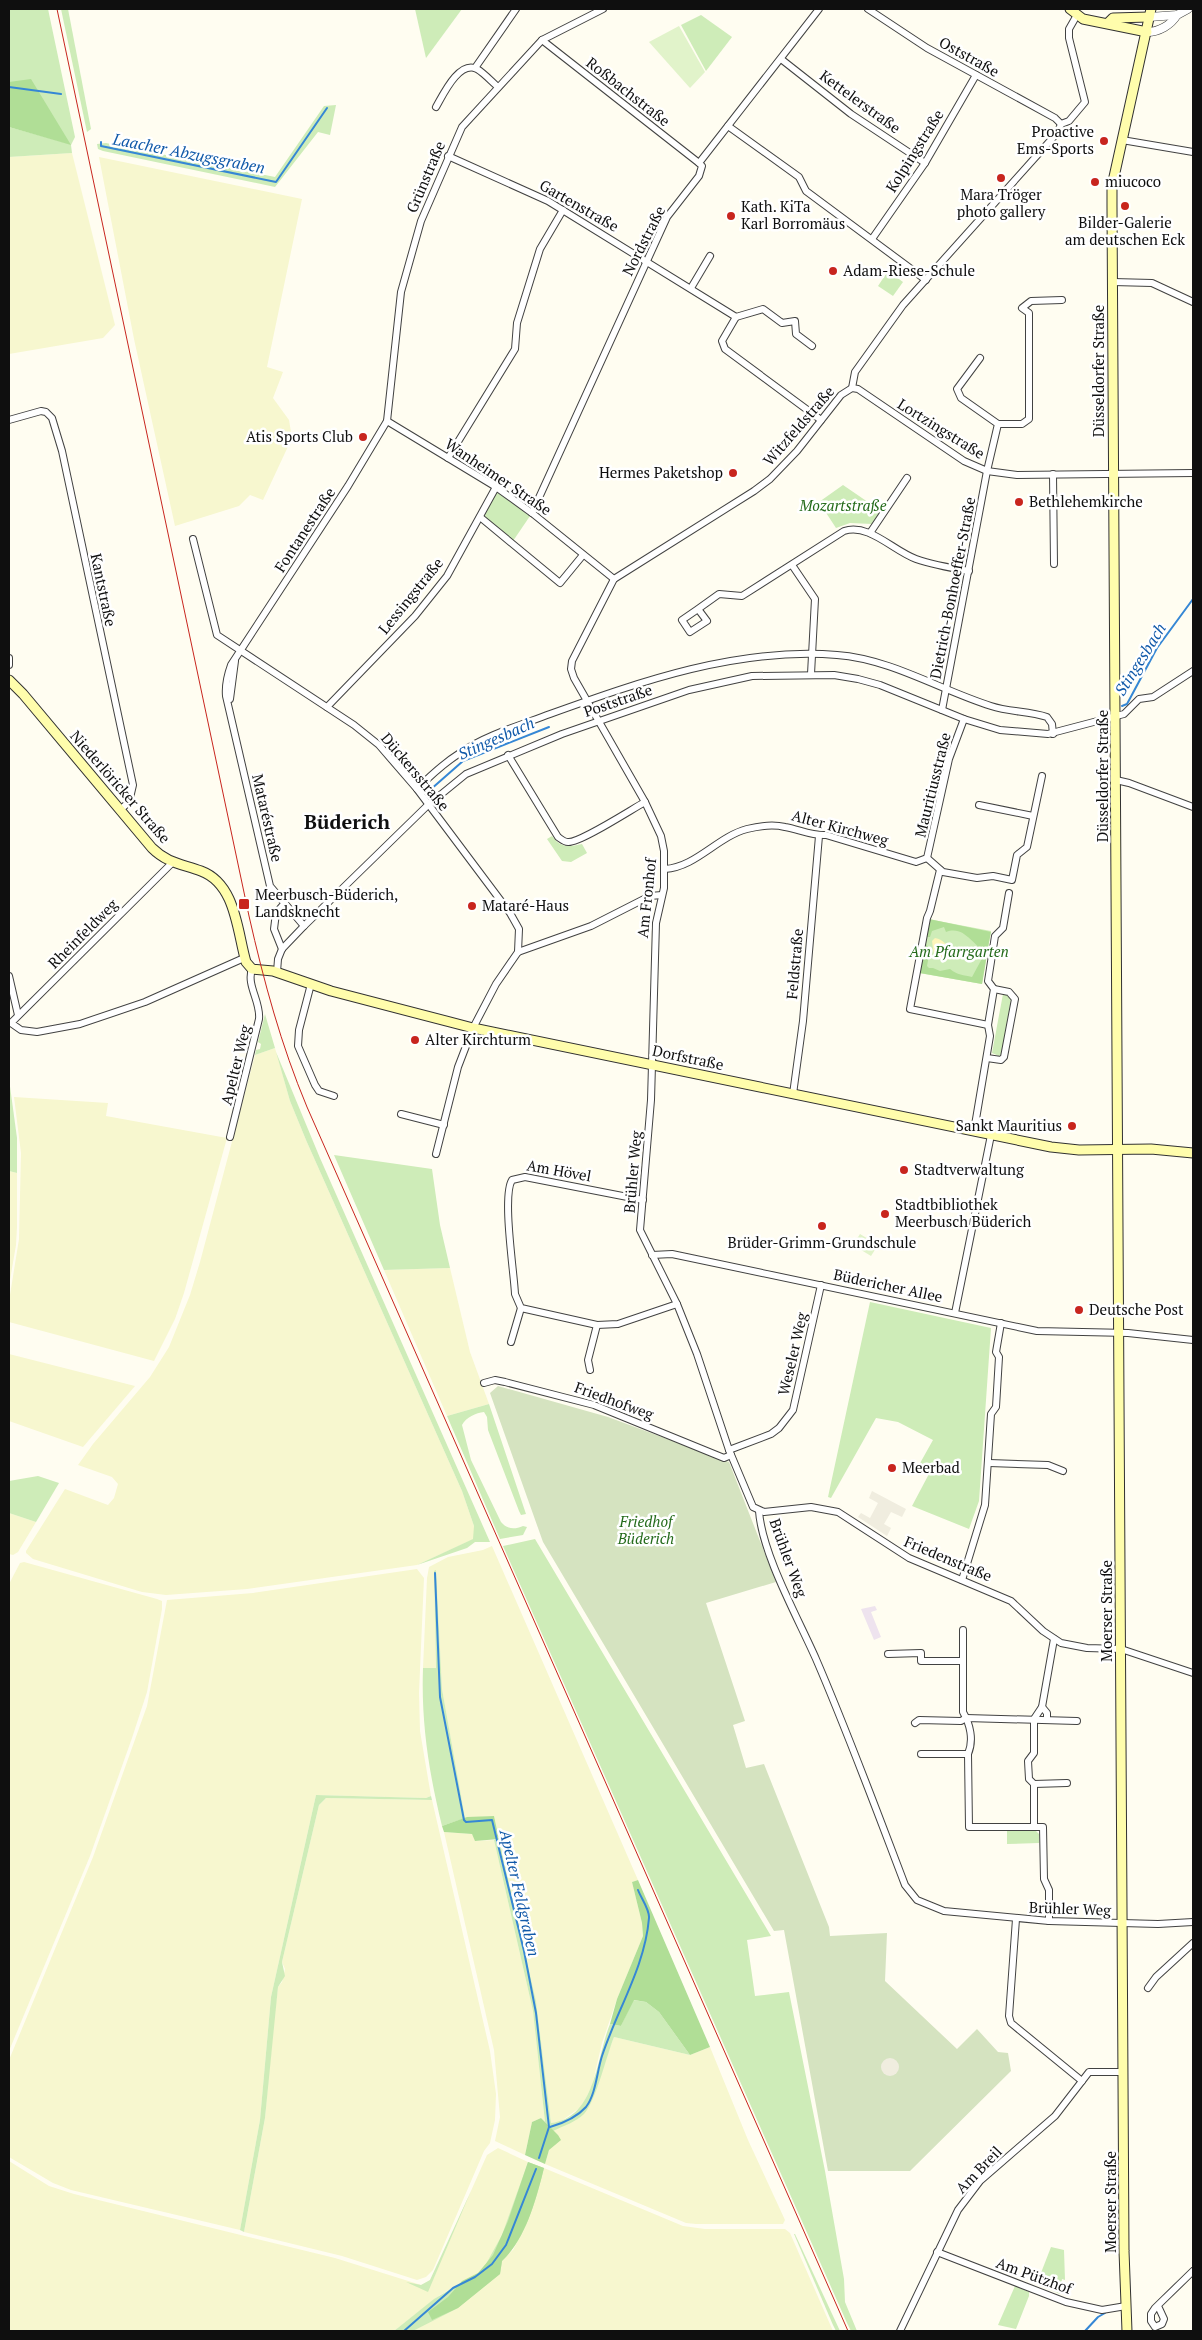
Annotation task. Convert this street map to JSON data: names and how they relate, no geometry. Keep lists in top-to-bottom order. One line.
{"streets":{"main road":["Düsseldorfer Straße","Niederlöricker Straße","Dorfstraße","Moerser Straße"],"street":["Oststraße","Roßbachstraße","Kettelerstraße","Kolpingstraße","Grünstraße","Gartenstraße","Nordstraße","Witzfeldstraße","Lortzingstraße","Wanheimer Straße","Fontanestraße","Dietrich-Bonhoeffer-Straße","Kantstraße","Lessingstraße","Poststraße","Dückersstraße","Mauritiusstraße","Mataréstraße","Alter Kirchweg","Am Fronhof","Rheinfeldweg","Feldstraße","Apelter Weg","Am Hövel","Brühler Weg","Büdericher Allee","Weseler Weg","Friedhofweg","Friedenstraße","Am Breil","Am Pützhof"]},"crossings":[["Oststraße","Kolpingstraße"],["Oststraße","Witzfeldstraße"],["Roßbachstraße","Grünstraße"],["Roßbachstraße","Nordstraße"],["Kettelerstraße","Kolpingstraße"],["Kettelerstraße","Nordstraße"],["Grünstraße","Gartenstraße"],["Grünstraße","Wanheimer Straße"],["Grünstraße","Fontanestraße"],["Gartenstraße","Nordstraße"],["Nordstraße","Wanheimer Straße"],["Düsseldorfer Straße","Lortzingstraße"],["Düsseldorfer Straße","Poststraße"],["Düsseldorfer Straße","Dorfstraße"],["Düsseldorfer Straße","Moerser Straße"],["Witzfeldstraße","Lortzingstraße"],["Witzfeldstraße","Wanheimer Straße"],["Lortzingstraße","Dietrich-Bonhoeffer-Straße"],["Wanheimer Straße","Fontanestraße"],["Wanheimer Straße","Lessingstraße"],["Fontanestraße","Dückersstraße"],["Fontanestraße","Mataréstraße"],["Dietrich-Bonhoeffer-Straße","Poststraße"],["Kantstraße","Niederlöricker Straße"],["Lessingstraße","Dückersstraße"],["Poststraße","Dückersstraße"],["Poststraße","Mauritiusstraße"],["Poststraße","Mataréstraße"],["Poststraße","Am Fronhof"],["Dückersstraße","Mataréstraße"],["Mauritiusstraße","Alter Kirchweg"],["Niederlöricker Straße","Rheinfeldweg"],["Niederlöricker Straße","Dorfstraße"],["Niederlöricker Straße","Apelter Weg"],["Alter Kirchweg","Am Fronhof"],["Alter Kirchweg","Feldstraße"],["Am Fronhof","Dorfstraße"],["Am Fronhof","Brühler Weg"],["Feldstraße","Dorfstraße"],["Dorfstraße","Apelter Weg"],["Dorfstraße","Brühler Weg"],["Dorfstraße","Moerser Straße"],["Am Hövel","Brühler Weg"],["Brühler Weg","Büdericher Allee"],["Brühler Weg","Weseler Weg"],["Brühler Weg","Friedhofweg"],["Brühler Weg","Friedenstraße"],["Brühler Weg","Moerser Straße"],["Brühler Weg","Am Breil"],["Büdericher Allee","Weseler Weg"],["Büdericher Allee","Moerser Straße"],["Weseler Weg","Friedhofweg"],["Friedenstraße","Moerser Straße"],["Moerser Straße","Am Breil"],["Moerser Straße","Am Pützhof"],["Am Breil","Am Pützhof"]],"districts":["Büderich"],"water":["Laacher Abzugsgraben","Stingesbach","Apelter Feldgraben"],"parks":["Mozartstraße","Am Pfarrgarten","Friedhof Büderich"],"places":{"other":["Proactive Ems-Sports","Mara Tröger photo gallery","miucoco","Bilder-Galerie am deutschen Eck","Kath. KiTa Karl Borromäus","Adam-Riese-Schule","Atis Sports Club","Hermes Paketshop","Bethlehemkirche","Mataré-Haus","Alter Kirchturm","Sankt Mauritius","Stadtverwaltung","Stadtbibliothek Meerbusch Büderich","Brüder-Grimm-Grundschule","Deutsche Post","Meerbad"],"transit":["Meerbusch-Büderich, Landsknecht"]}}
